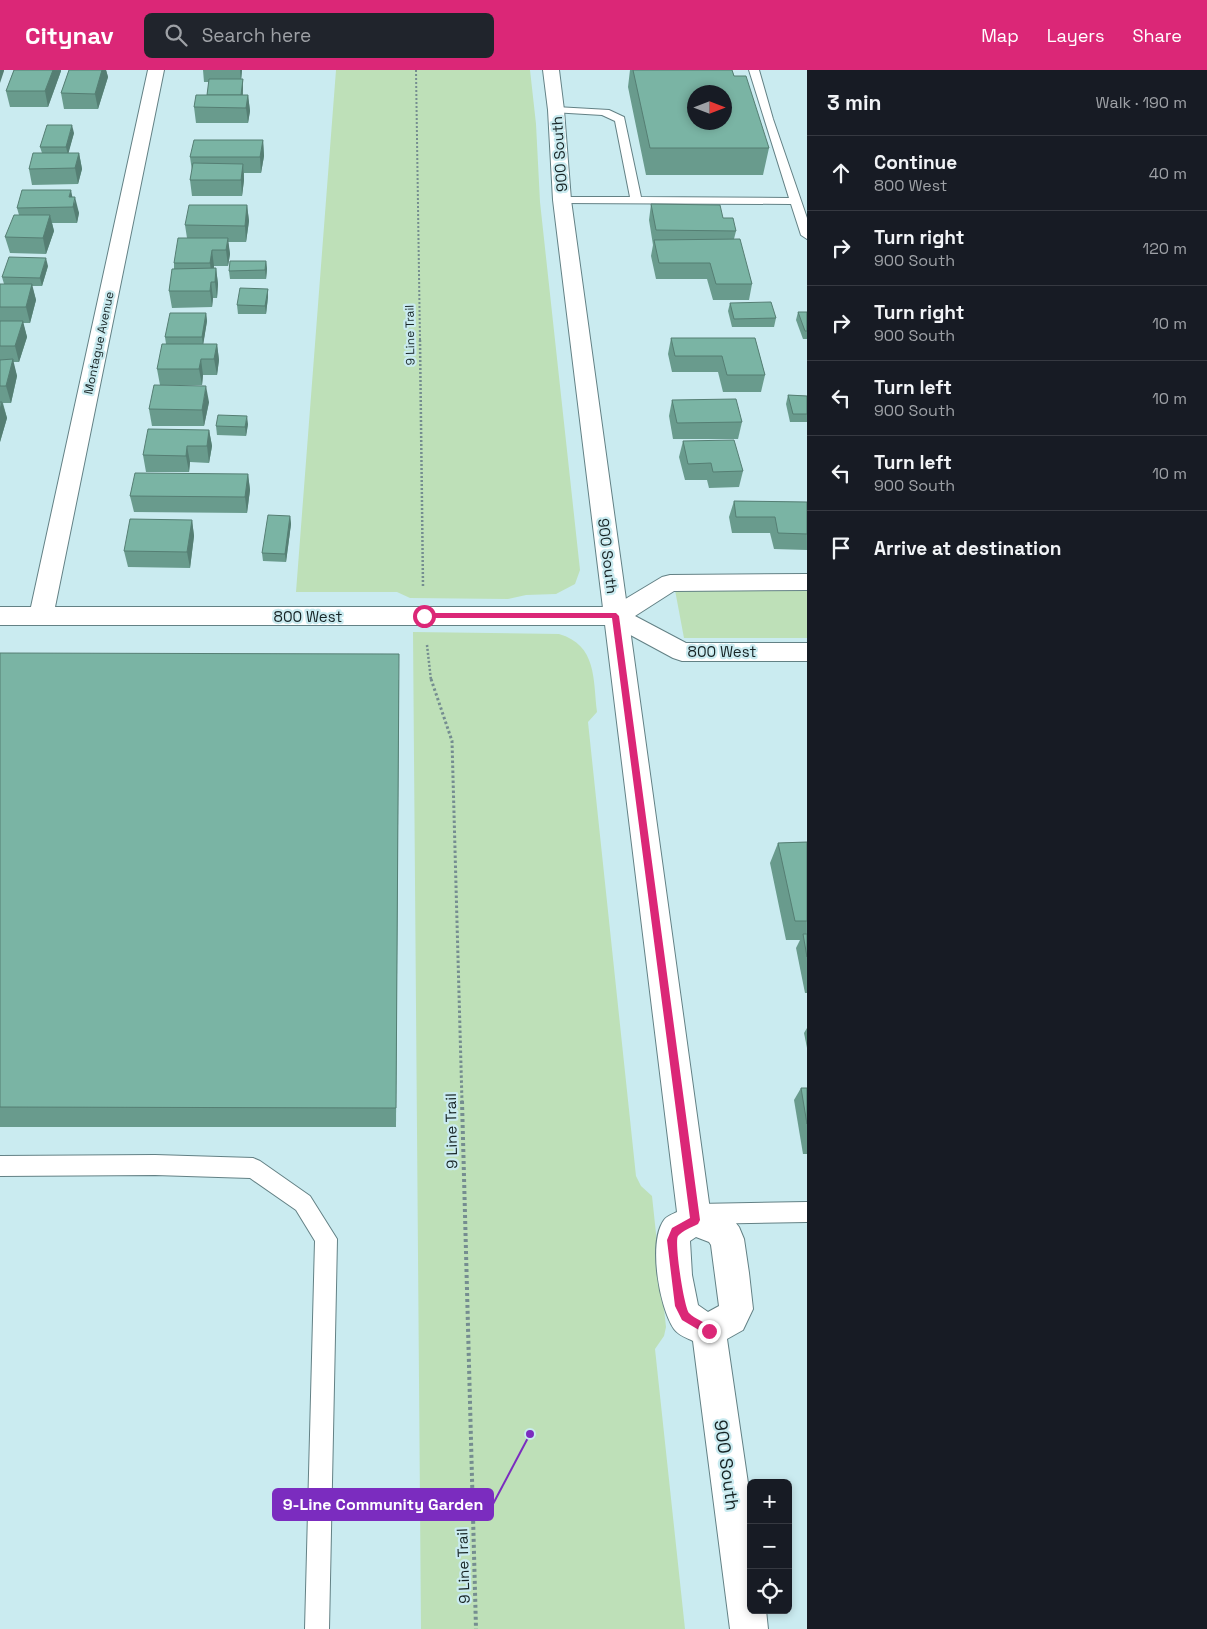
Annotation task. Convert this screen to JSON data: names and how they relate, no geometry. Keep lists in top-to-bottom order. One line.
{"streets":{"street":["900 South","Montague Avenue","800 West"],"path":["9 Line Trail"]},"crossings":[["900 South","800 West"],["Montague Avenue","800 West"]],"places":["9-Line Community Garden"],"north":"right","page":{"header":"Citynav","search":"Search here","nav":["Map","Layers","Share"],"heading":["3 min","Walk · 190 m"],"list":[["Continue","800 West","40 m"],["Turn right","900 South","120 m"],["Turn right","900 South","10 m"],["Turn left","900 South","10 m"],["Turn left","900 South","10 m"],"Arrive at destination"],"map_buttons":["+","−"]}}
